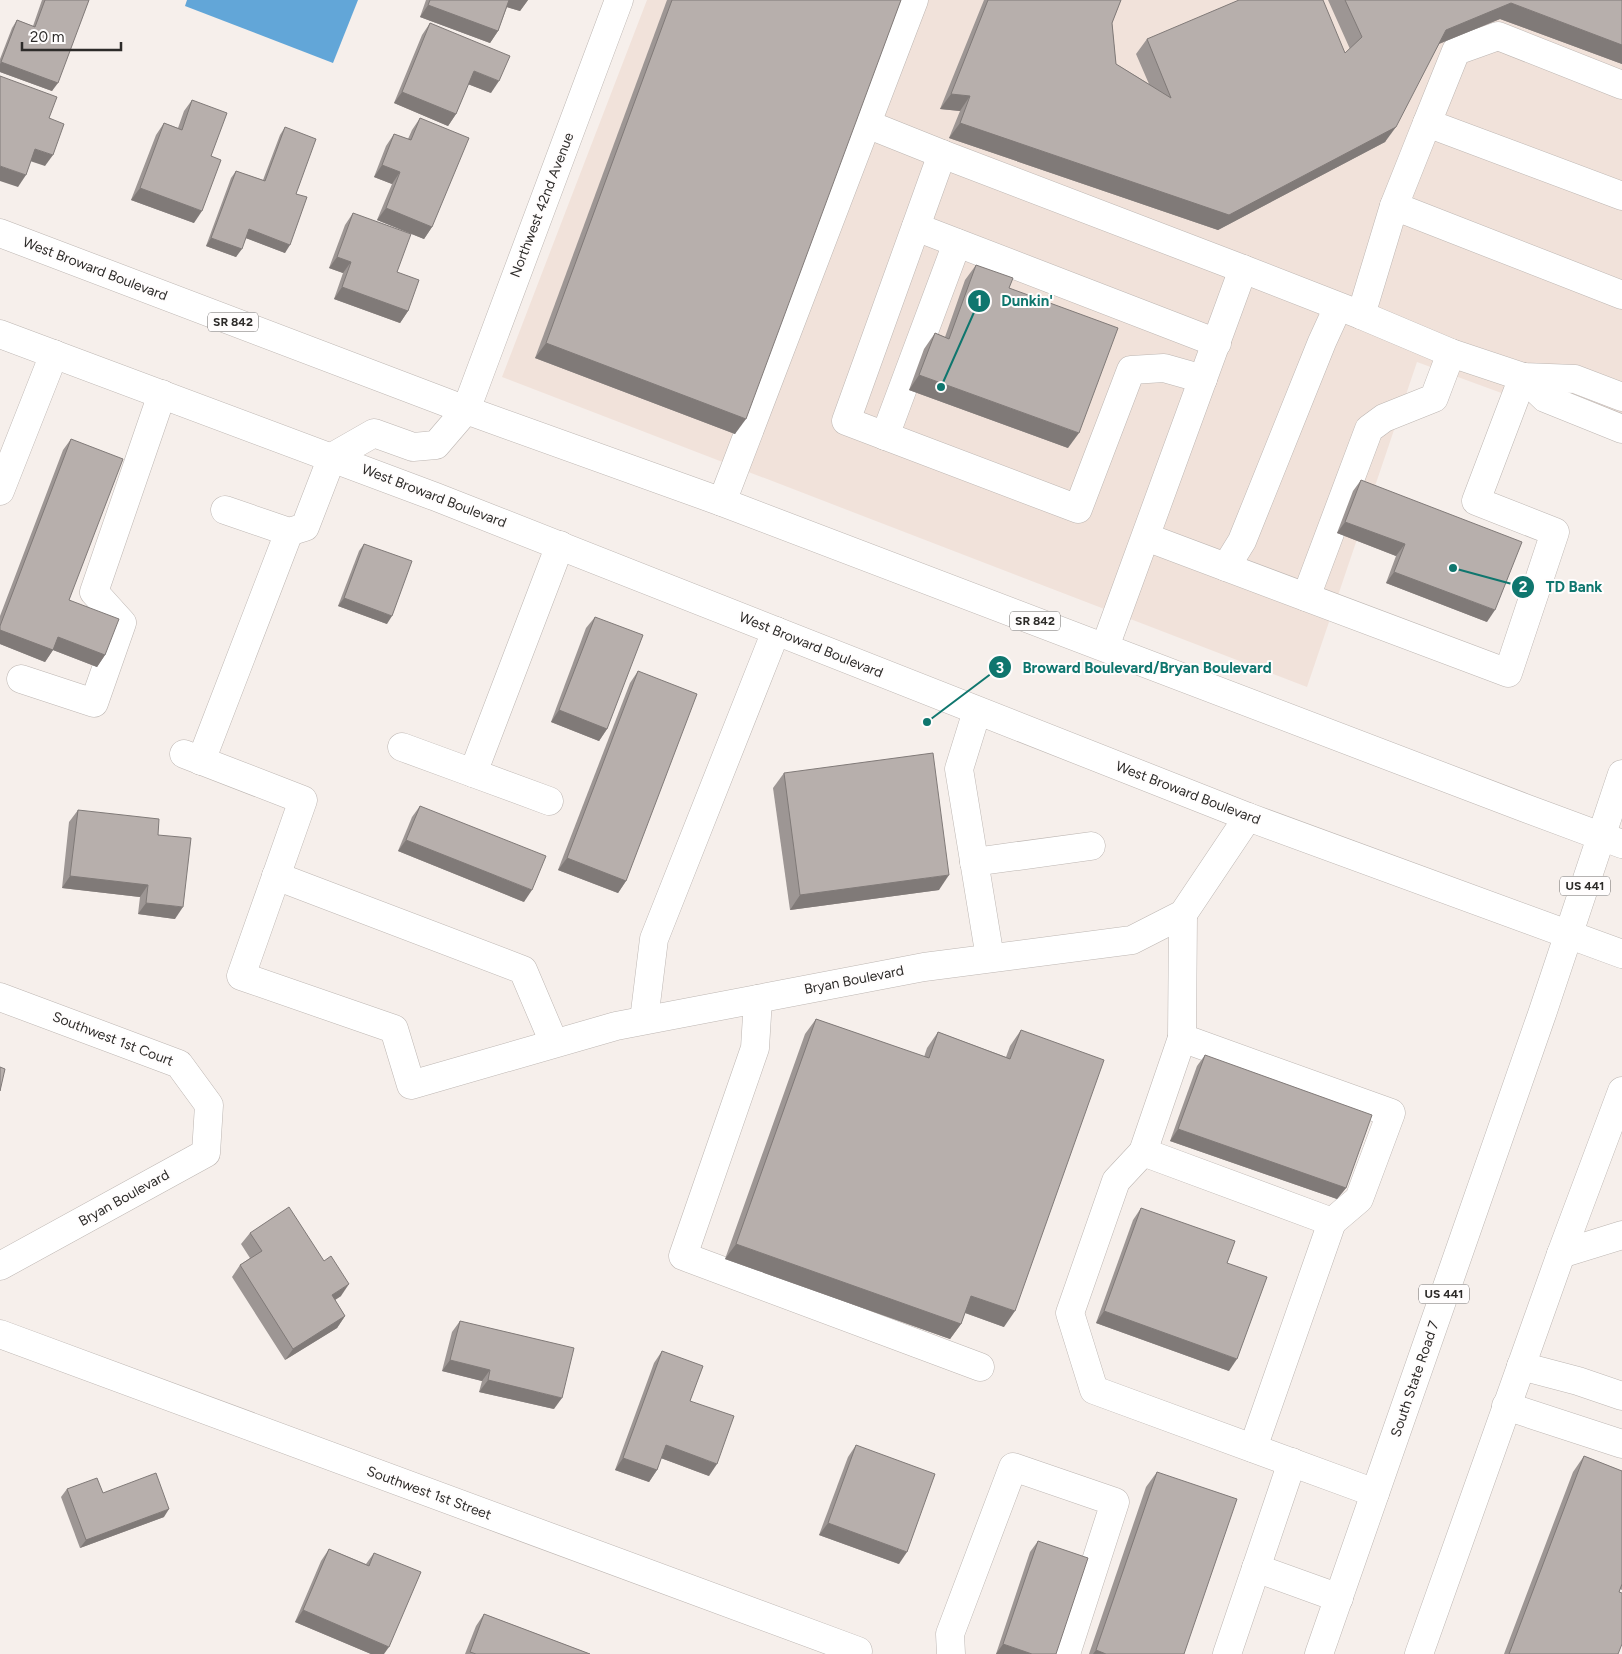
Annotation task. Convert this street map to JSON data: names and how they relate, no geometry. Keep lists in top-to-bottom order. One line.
{"streets":{"main road":["Northwest 42nd Avenue","West Broward Boulevard","SR 842","US 441","Bryan Boulevard","Southwest 1st Court","South State Road 7","Southwest 1st Street"]},"crossings":[["Northwest 42nd Avenue","West Broward Boulevard"],["West Broward Boulevard","US 441"],["West Broward Boulevard","Bryan Boulevard"],["West Broward Boulevard","South State Road 7"],["US 441","South State Road 7"],["Bryan Boulevard","Southwest 1st Court"]],"places":["Dunkin'","TD Bank","Broward Boulevard/Bryan Boulevard"],"scale_bar":"20 m"}
